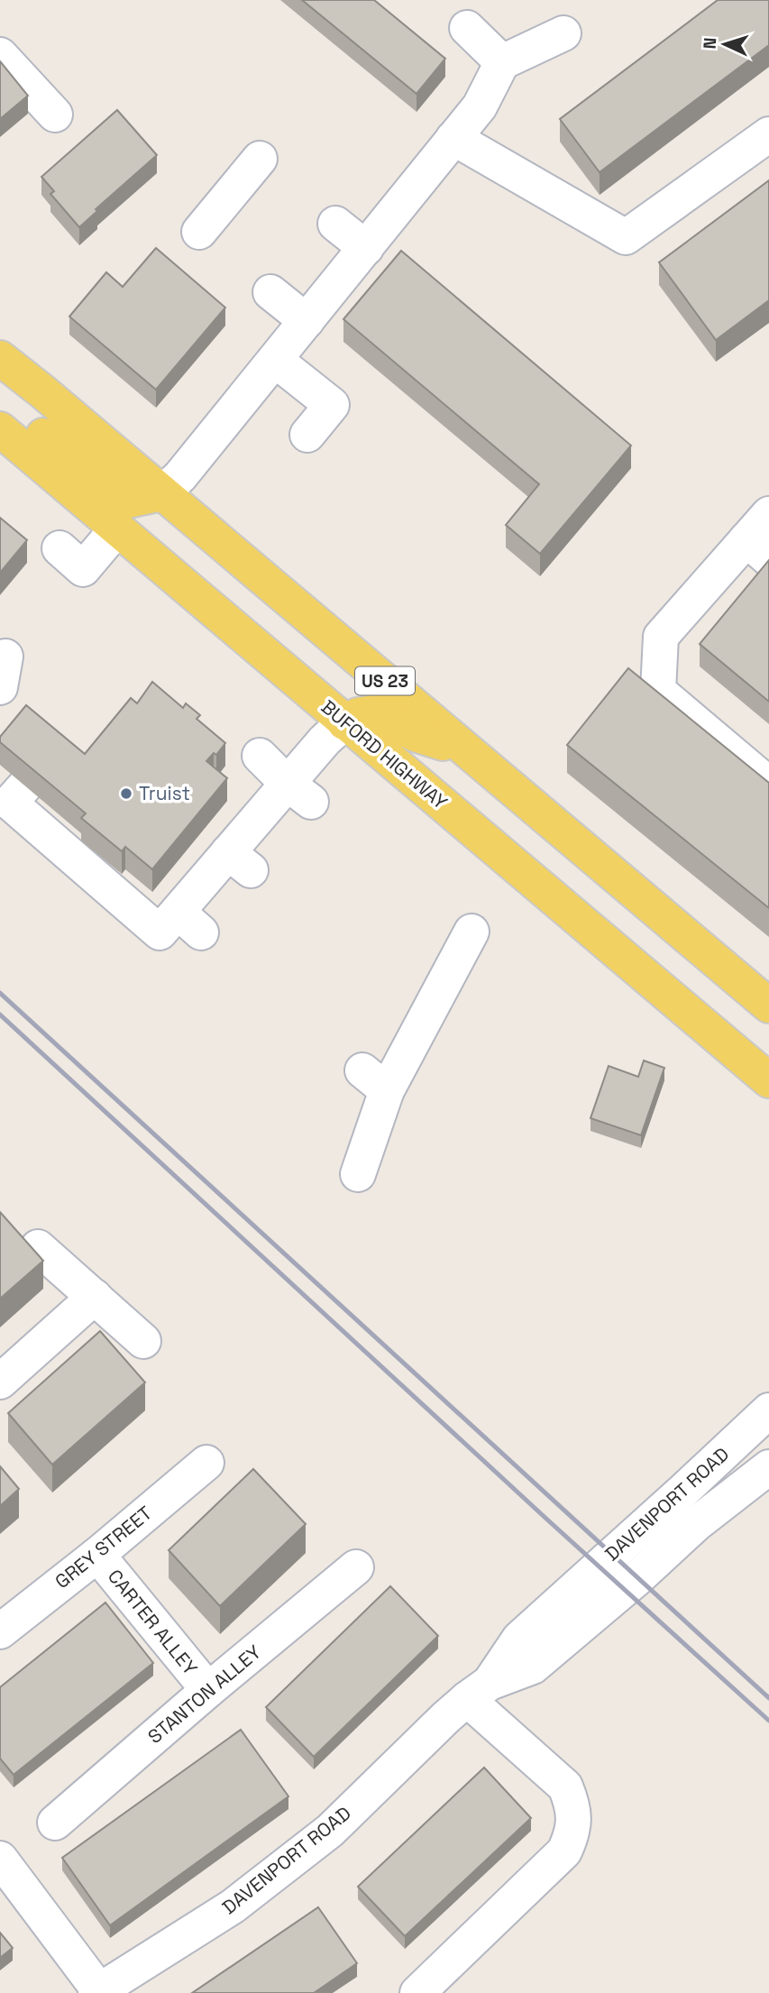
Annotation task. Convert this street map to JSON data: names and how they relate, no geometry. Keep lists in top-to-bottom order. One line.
{"streets":{"main road":["US 23","BUFORD HIGHWAY"],"street":["DAVENPORT ROAD","GREY STREET","CARTER ALLEY","STANTON ALLEY"]},"crossings":[["GREY STREET","CARTER ALLEY"],["CARTER ALLEY","STANTON ALLEY"]],"places":["Truist"],"north":"left"}
